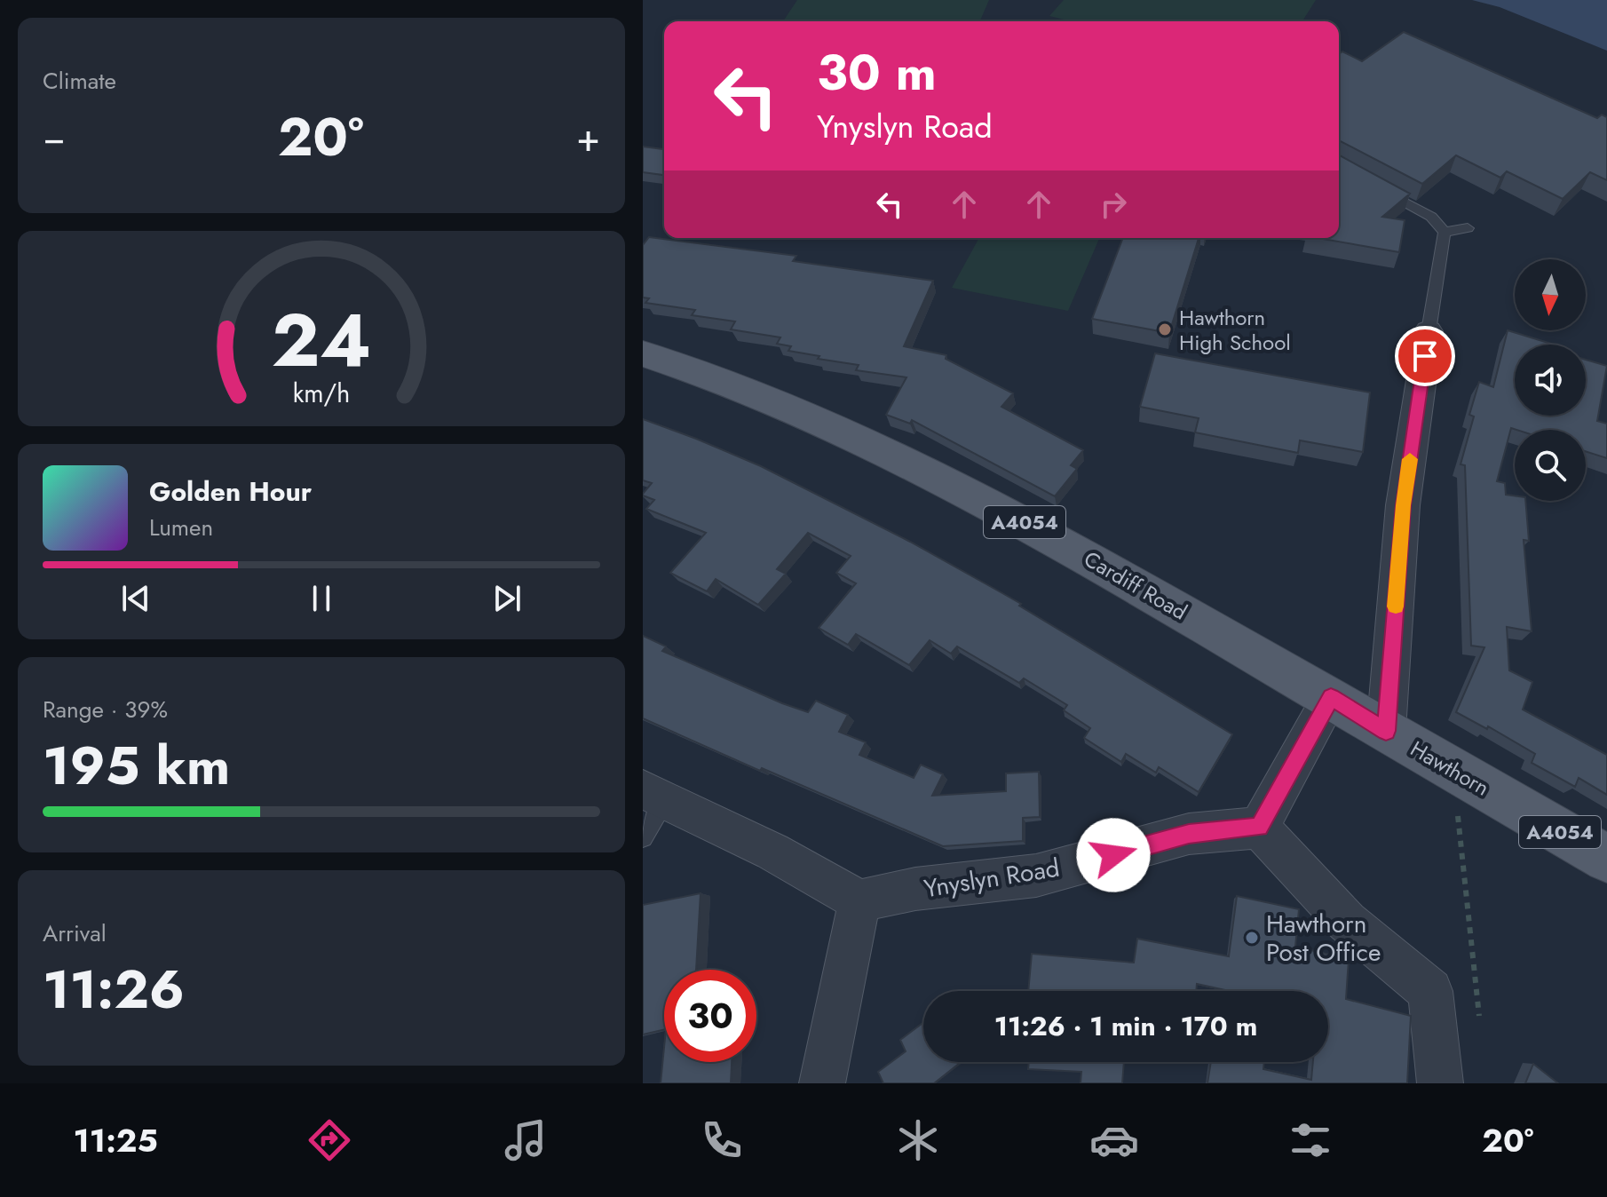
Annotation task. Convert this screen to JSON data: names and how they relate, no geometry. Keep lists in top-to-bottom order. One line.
{"streets":{"main road":["A4054","Cardiff Road","Hawthorn"],"street":["Ynyslyn Road"]},"crossings":[["Cardiff Road","Hawthorn"]],"places":["Hawthorn High School","Hawthorn Post Office"],"north":"bottom","page":{"tile":["Climate",["Range · 39%","195 km"],["Arrival","11:26"]],"turn":["30 m","Ynyslyn Road"],"heat":["−","20°","+"],"song":["Golden Hour","Lumen"],"limit":"30","trip":"11:26 · 1 min · 170 m","tabs":["11:25","20°"],"gauge":["24","km/h"]}}
